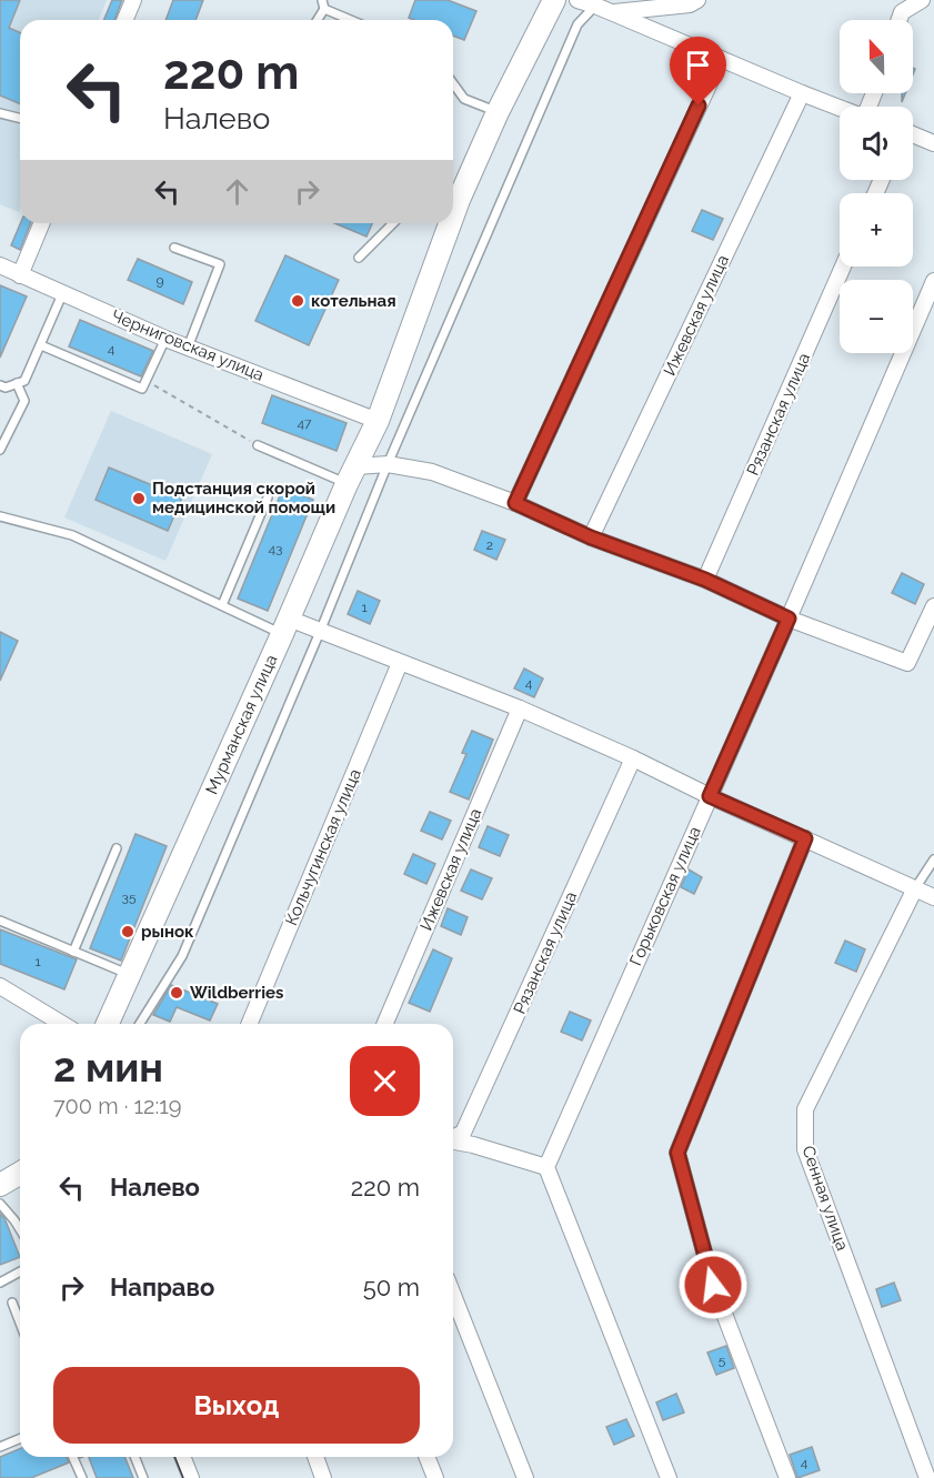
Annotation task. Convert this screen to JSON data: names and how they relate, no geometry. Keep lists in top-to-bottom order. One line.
{"streets":{"main road":["Мурманская улица"],"street":["Ижевская улица","Черниговская улица","Рязанская улица","Кольчугинская улица","Горьковская улица","Сенная улица"]},"crossings":[["Черниговская улица","Мурманская улица"]],"places":["котельная","Подстанция скорой медицинской помощи","рынок","Wildberries"],"house_numbers":["9","4","47","2","43","1","4","35","1","5","4"],"north":"top","page":{"map_buttons":["+","−"],"turn":["220 m","Налево"],"heading":["2 мин","700 m · 12:19"],"list":[{"name":"Налево","value":"220 m"},{"name":"Направо","value":"50 m"}],"buttons":"Выход"}}
